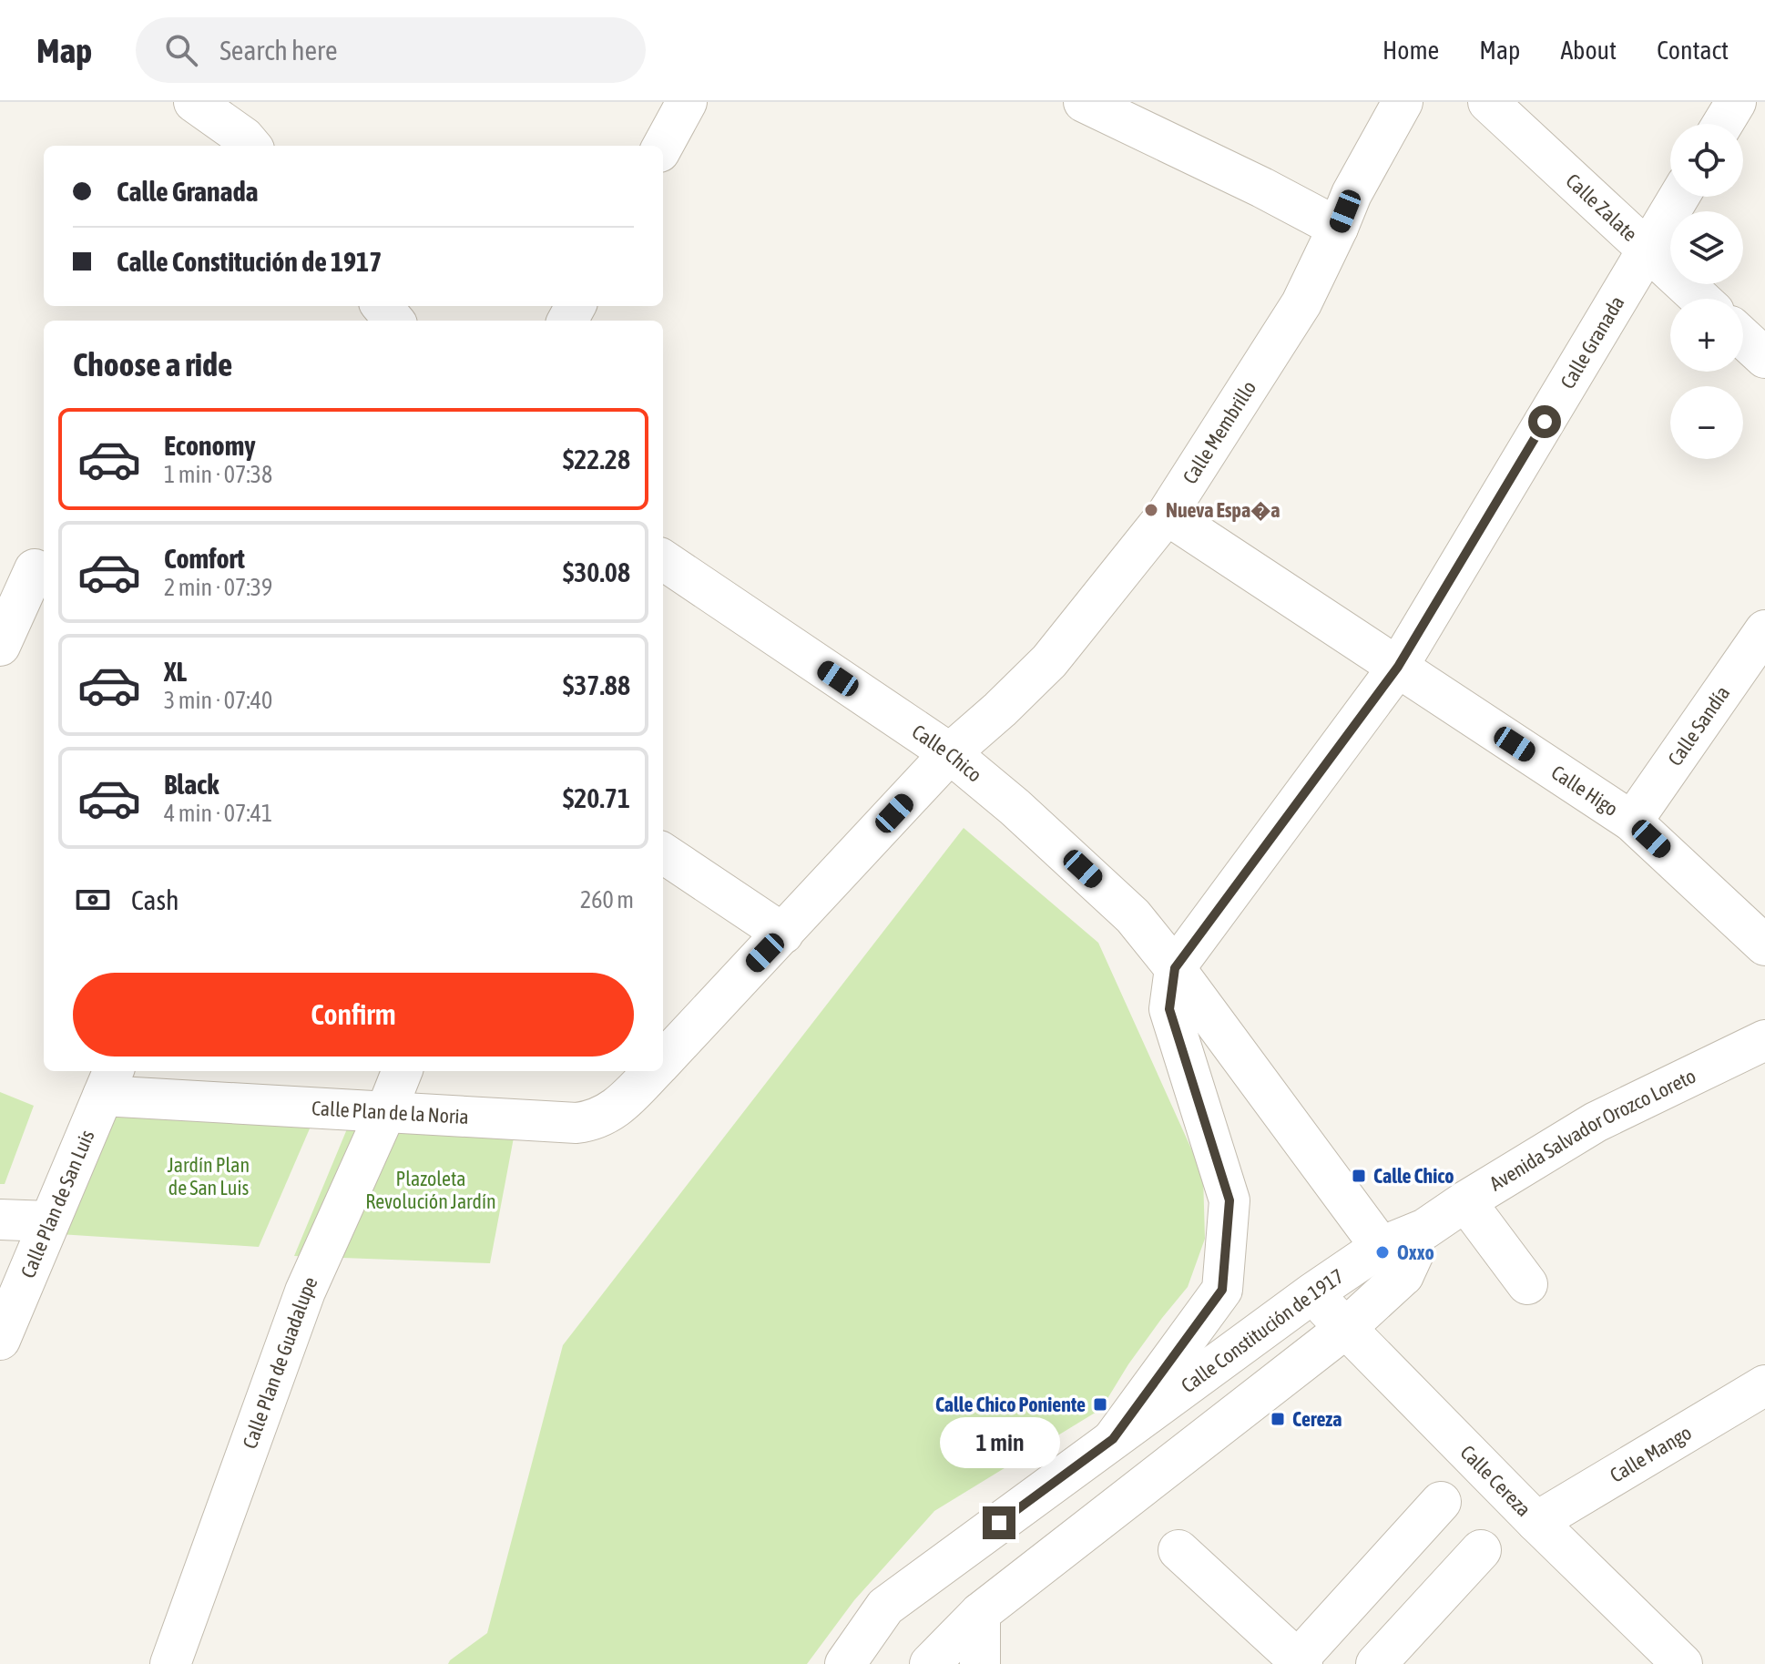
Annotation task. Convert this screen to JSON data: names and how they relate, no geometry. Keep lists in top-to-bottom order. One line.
{"streets":{"street":["Calle Zalate","Calle Granada","Calle Membrillo","Calle Sandía","Calle Chico","Calle Higo","Calle Plan de la Noria","Avenida Salvador Orozco Loreto","Calle Plan de San Luis","Calle Constitución de 1917","Calle Plan de Guadalupe","Calle Mango","Calle Cereza"]},"crossings":[["Calle Zalate","Calle Granada"],["Calle Granada","Calle Chico"],["Calle Granada","Calle Higo"],["Calle Membrillo","Calle Chico"],["Calle Membrillo","Calle Higo"],["Calle Membrillo","Calle Plan de la Noria"],["Calle Sandía","Calle Higo"],["Calle Chico","Calle Plan de la Noria"],["Calle Chico","Avenida Salvador Orozco Loreto"],["Calle Chico","Calle Constitución de 1917"],["Calle Plan de la Noria","Calle Plan de San Luis"],["Calle Plan de la Noria","Calle Plan de Guadalupe"],["Avenida Salvador Orozco Loreto","Calle Constitución de 1917"],["Calle Constitución de 1917","Calle Cereza"],["Calle Mango","Calle Cereza"]],"parks":["Jardín Plan de San Luis","Plazoleta Revolución Jardín"],"places":{"other":["Nueva Espa�a","Oxxo"],"transit":["Calle Chico","Calle Chico Poniente","Cereza"]},"page":{"header":"Map","search":"Search here","nav":["Home","Map","About","Contact"],"map_buttons":["+","−"],"banner":["Calle Granada","Calle Constitución de 1917"],"heading":"Choose a ride","list":[{"name":"Economy","note":"1 min · 07:38","value":"$22.28"},{"name":"Comfort","note":"2 min · 07:39","value":"$30.08"},{"name":"XL","note":"3 min · 07:40","value":"$37.88"},{"name":"Black","note":"4 min · 07:41","value":"$20.71"}],"pay":["Cash","260 m"],"buttons":"Confirm","bubble":"1 min"}}
